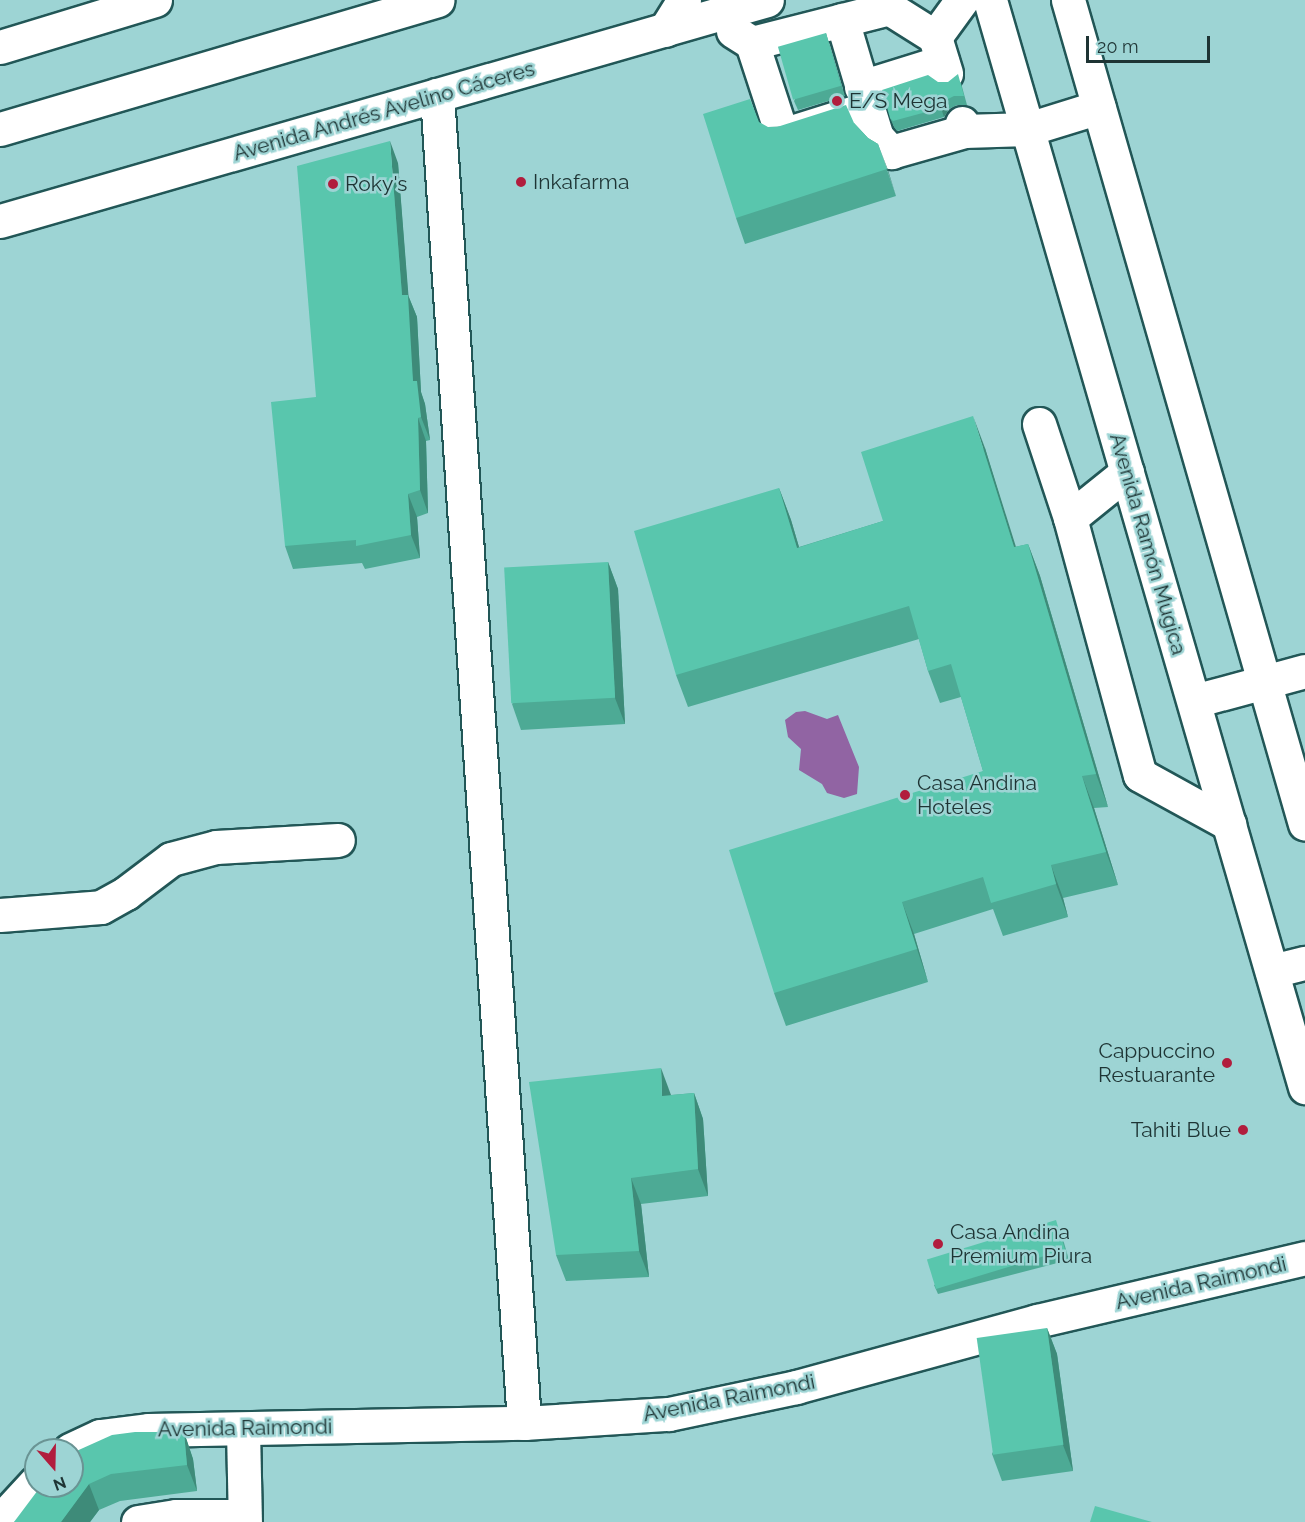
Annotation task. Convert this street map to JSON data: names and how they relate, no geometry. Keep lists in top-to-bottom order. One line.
{"streets":{"main road":["Avenida Andrés Avelino Cáceres","Avenida Ramón Mugica","Avenida Raimondi"]},"places":["E/S Mega","Inkafarma","Roky's","Casa Andina Hoteles","Cappuccino Restuarante","Tahiti Blue","Casa Andina Premium Piura"],"scale_bar":"20 m","north":"bottom"}
